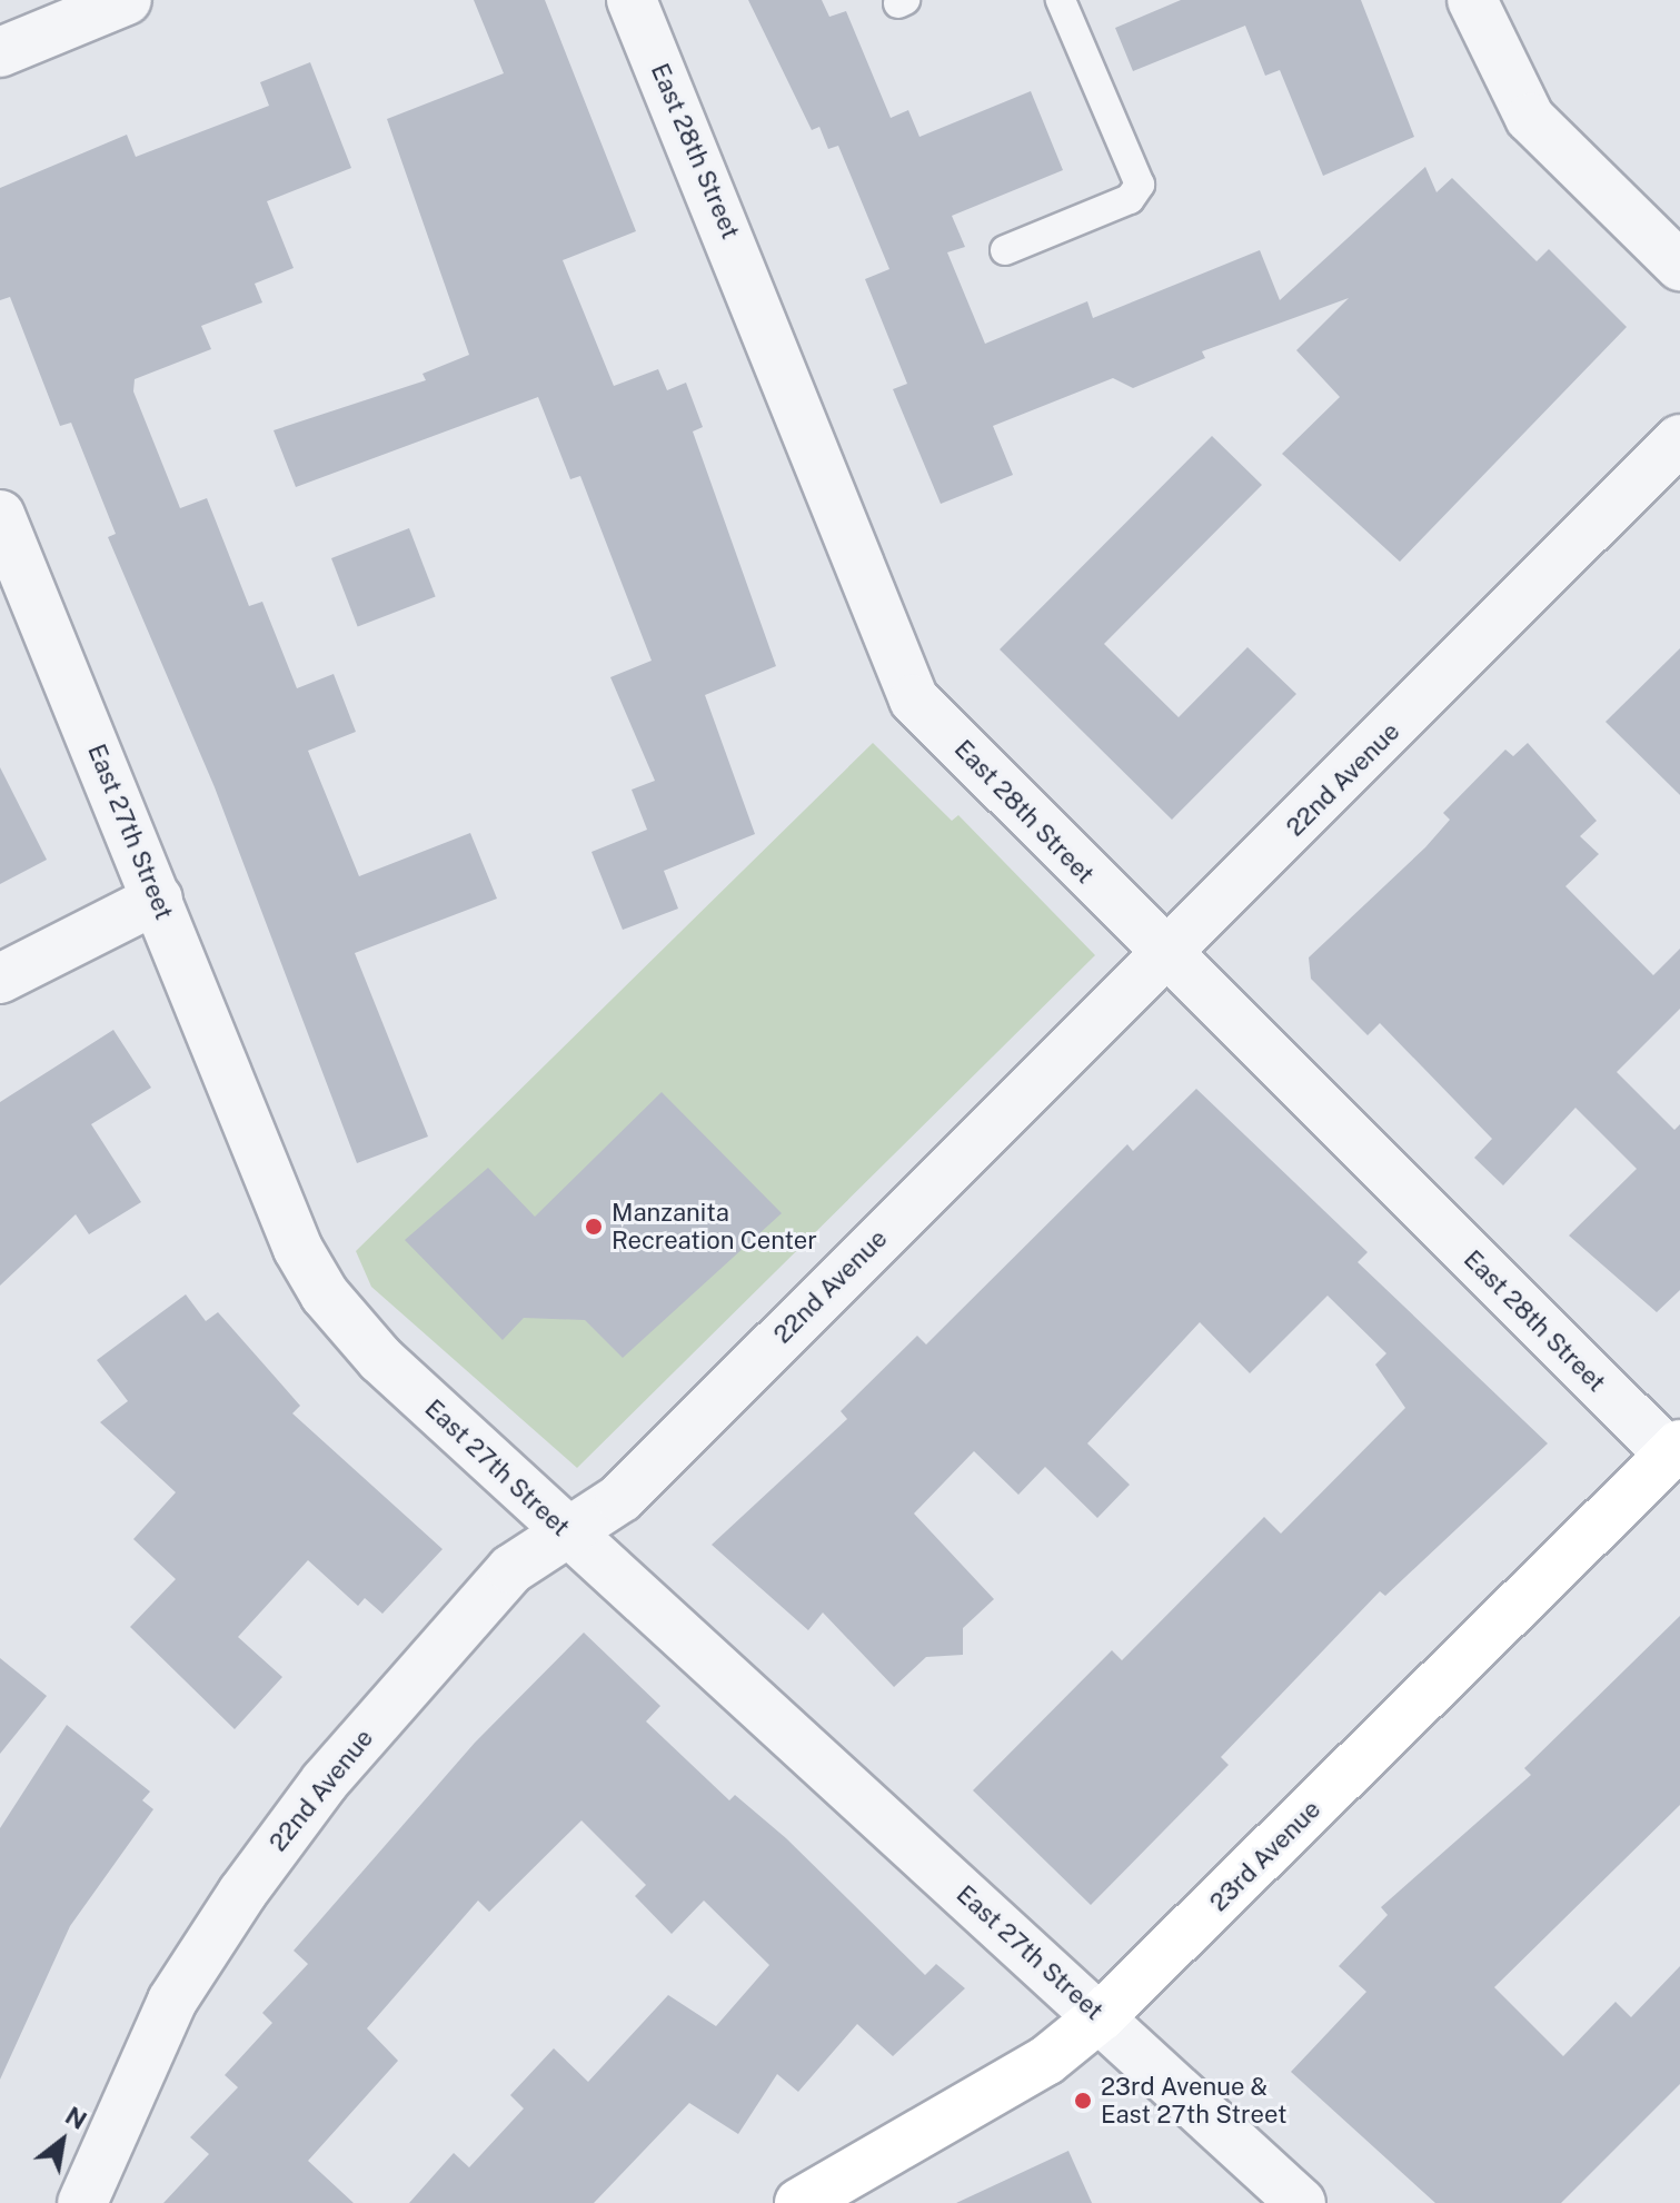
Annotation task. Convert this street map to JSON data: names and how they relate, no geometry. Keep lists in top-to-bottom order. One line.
{"streets":{"street":["East 28th Street","22nd Avenue","East 27th Street","23rd Avenue"]},"crossings":[["East 28th Street","22nd Avenue"],["East 28th Street","23rd Avenue"],["22nd Avenue","East 27th Street"],["East 27th Street","23rd Avenue"]],"places":["Manzanita Recreation Center","23rd Avenue & East 27th Street"],"north":"top right"}
